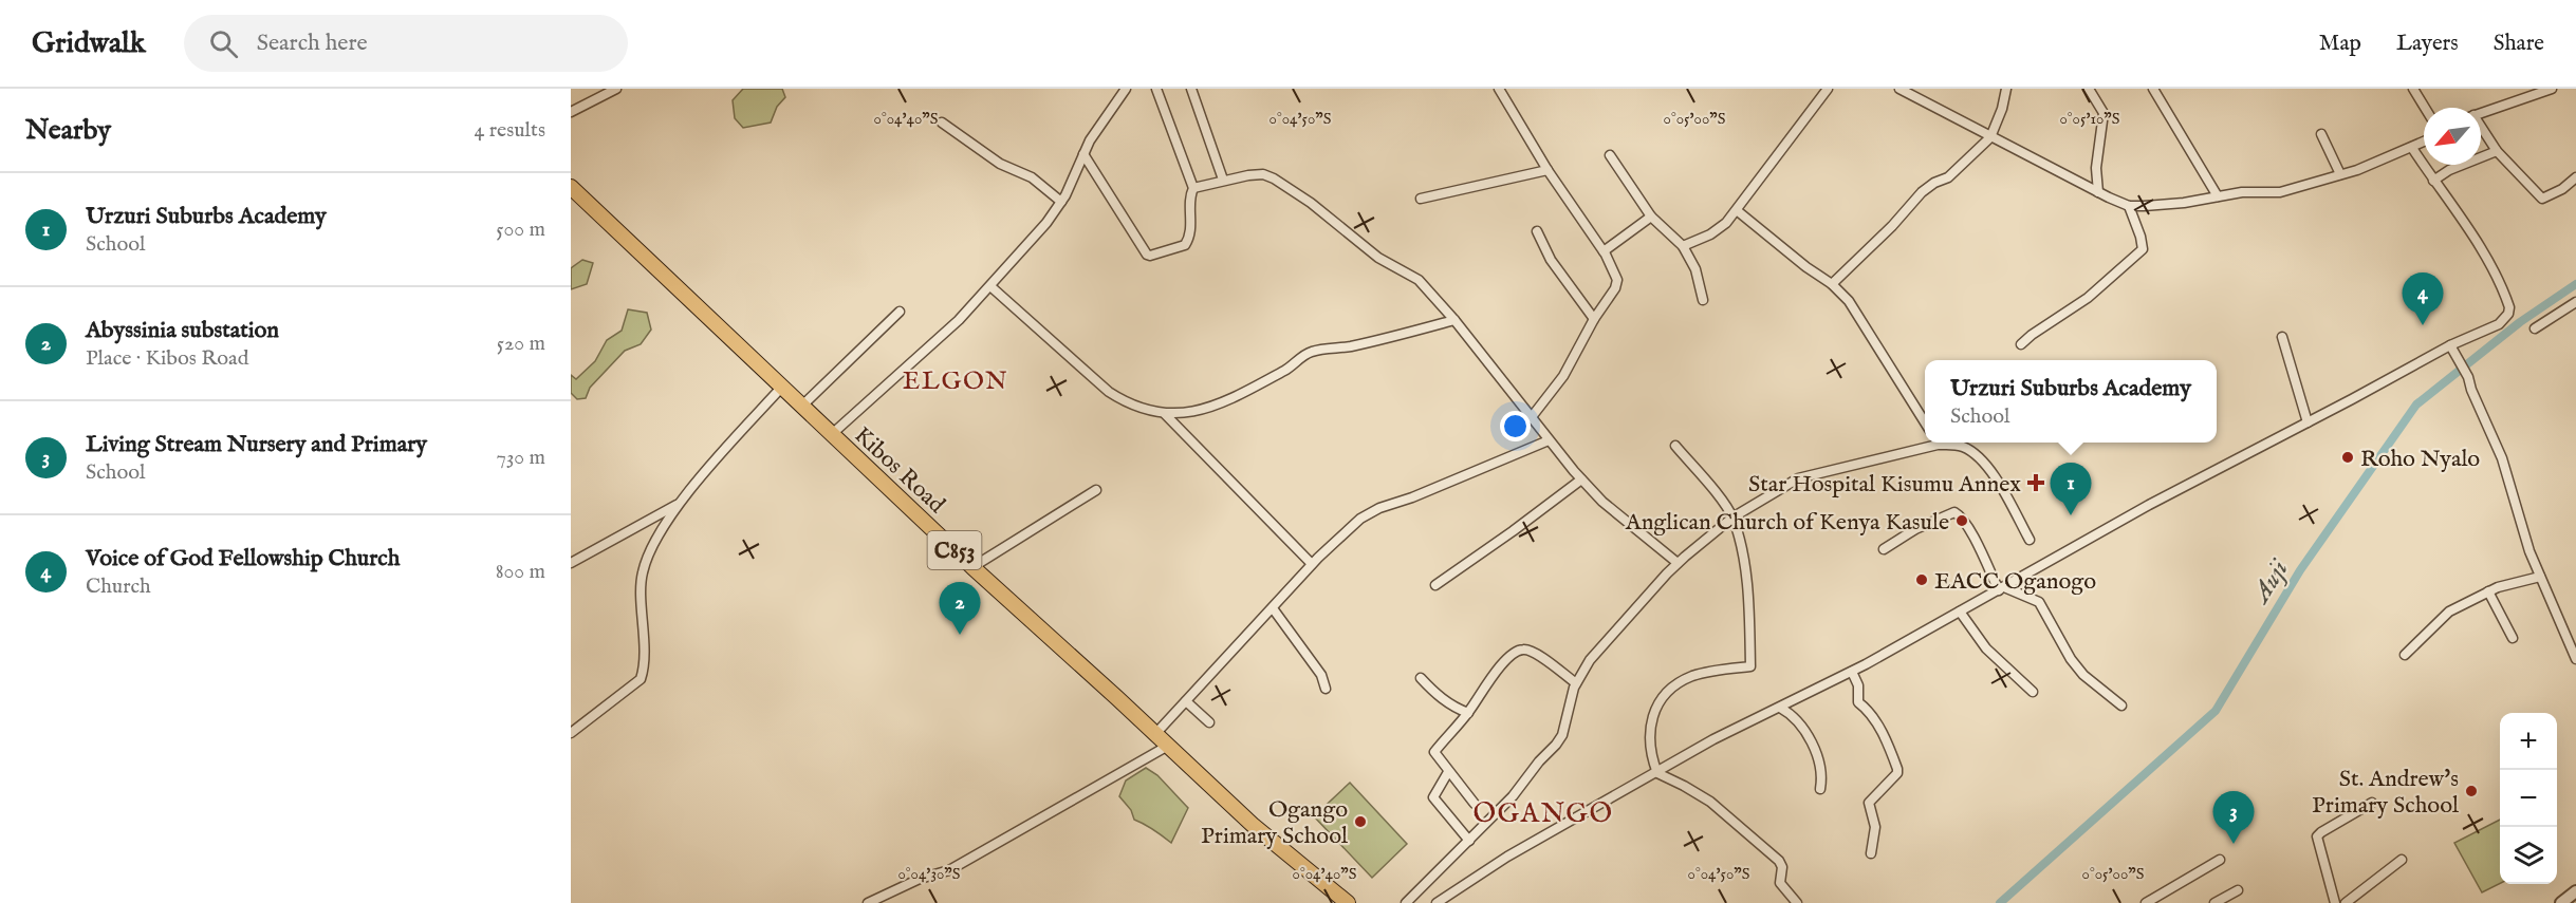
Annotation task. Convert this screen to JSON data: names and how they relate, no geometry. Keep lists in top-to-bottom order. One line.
{"streets":{"main road":["Kibos Road","C853"]},"districts":["ELGON","OGANGO"],"water":["Auji"],"places":{"other":["Roho Nyalo","Anglican Church of Kenya Kasule","EACC Oganogo","St. Andrew's Primary School","Ogango Primary School"],"health":["Star Hospital Kisumu Annex"]},"north":"bottom left","page":{"header":"Gridwalk","search":"Search here","nav":["Map","Layers","Share"],"heading":["Nearby","4 results"],"list":[{"mark":"1","name":"Urzuri Suburbs Academy","note":"School","value":"500 m"},{"mark":"2","name":"Abyssinia substation","note":"Place · Kibos Road","value":"520 m"},{"mark":"3","name":"Living Stream Nursery and Primary","note":"School","value":"730 m"},{"mark":"4","name":"Voice of God Fellowship Church","note":"Church","value":"800 m"}],"pins":["4","1","2","3"],"popup":["Urzuri Suburbs Academy","School"],"map_buttons":["+","−"]},"coordinates":["0°04'40\"S","0°04'50\"S","0°05'00\"S","0°05'10\"S","0°04'30\"S"]}
